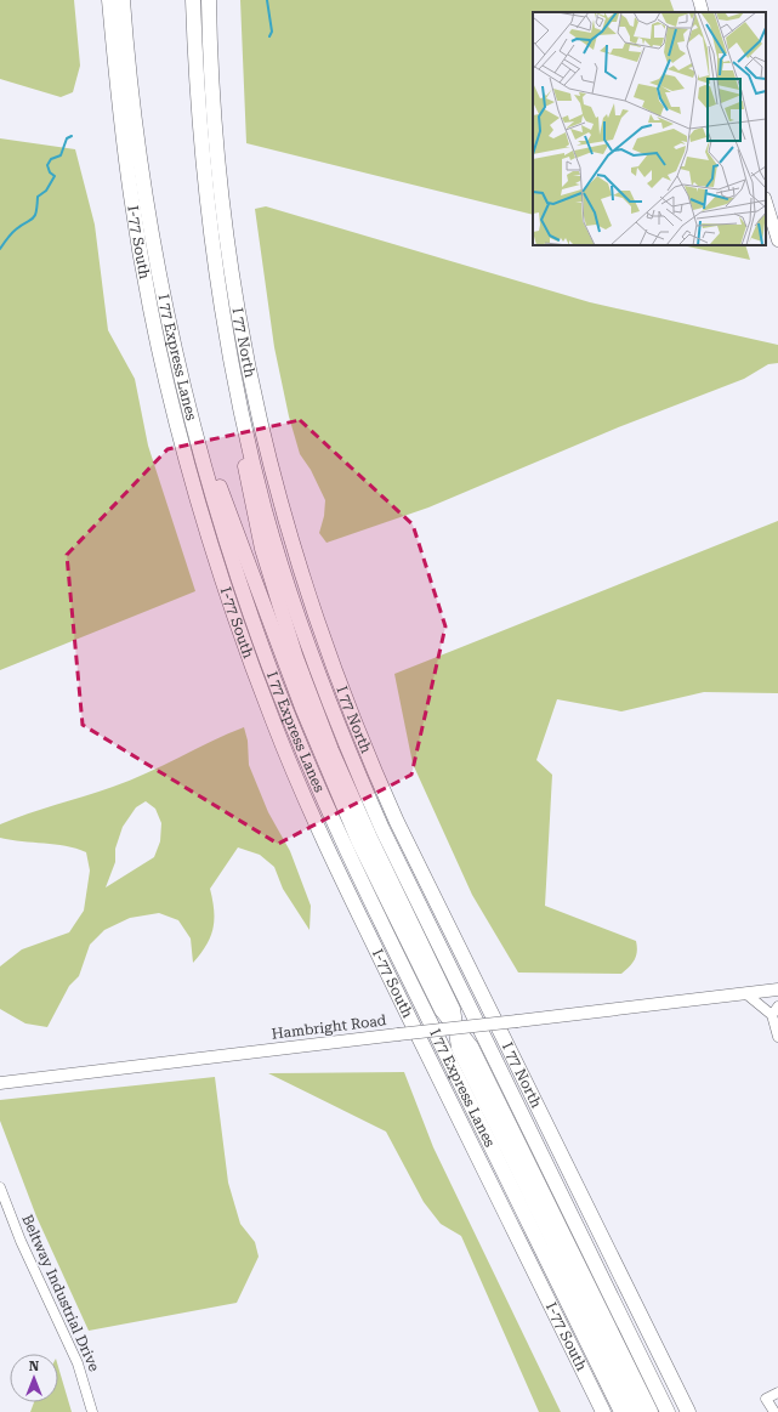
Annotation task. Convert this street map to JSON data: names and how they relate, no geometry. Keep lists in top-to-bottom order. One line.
{"streets":{"highway":["I-77 South","I 77 North","I 77 Express Lanes"],"main road":["Hambright Road"],"street":["Beltway Industrial Drive"]},"north":"top"}
